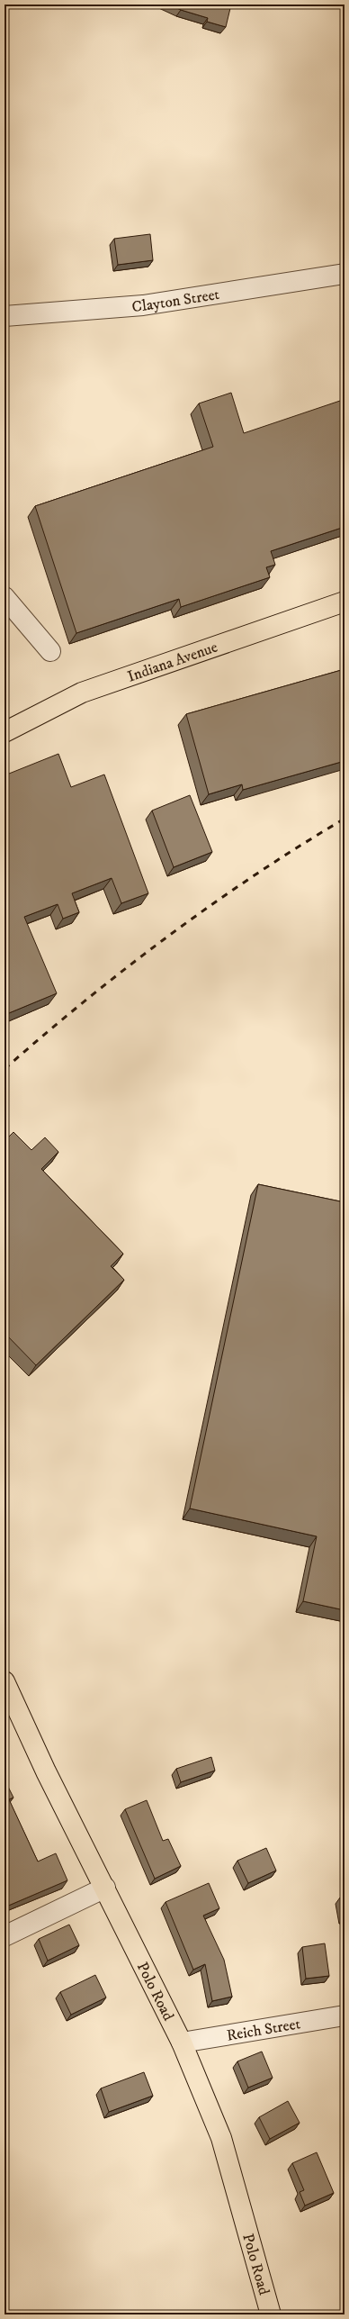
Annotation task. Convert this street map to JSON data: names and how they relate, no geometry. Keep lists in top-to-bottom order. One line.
{"streets":{"main road":["Indiana Avenue","Polo Road"],"street":["Clayton Street","Reich Street"]},"crossings":[["Polo Road","Reich Street"]]}
